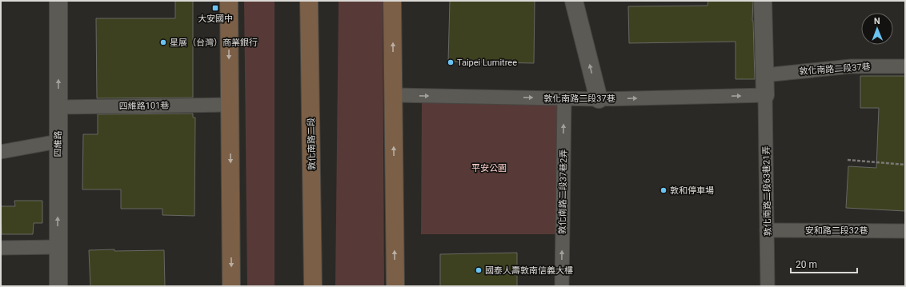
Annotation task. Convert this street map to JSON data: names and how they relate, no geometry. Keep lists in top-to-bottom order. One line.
{"streets":{"main road":["敦化南路二段"],"street":["四維路"],"lane":["敦化南路二段37巷","四維路101巷","敦化南路二段63巷21弄","敦化南路二段37巷2弄","安和路二段32巷"]},"crossings":[["敦化南路二段37巷","敦化南路二段63巷21弄"],["敦化南路二段37巷","敦化南路二段37巷2弄"],["四維路101巷","四維路"],["敦化南路二段63巷21弄","安和路二段32巷"]],"one_way":["敦化南路二段37巷","四維路","敦化南路二段37巷2弄"],"parks":["平安公園"],"places":{"transit":["大安國中"],"other":["星展（台灣）商業銀行","Taipei Lumitree","敦和停車場","國泰人壽敦南信義大樓"]},"scale_bar":"20 m","north":"top"}
